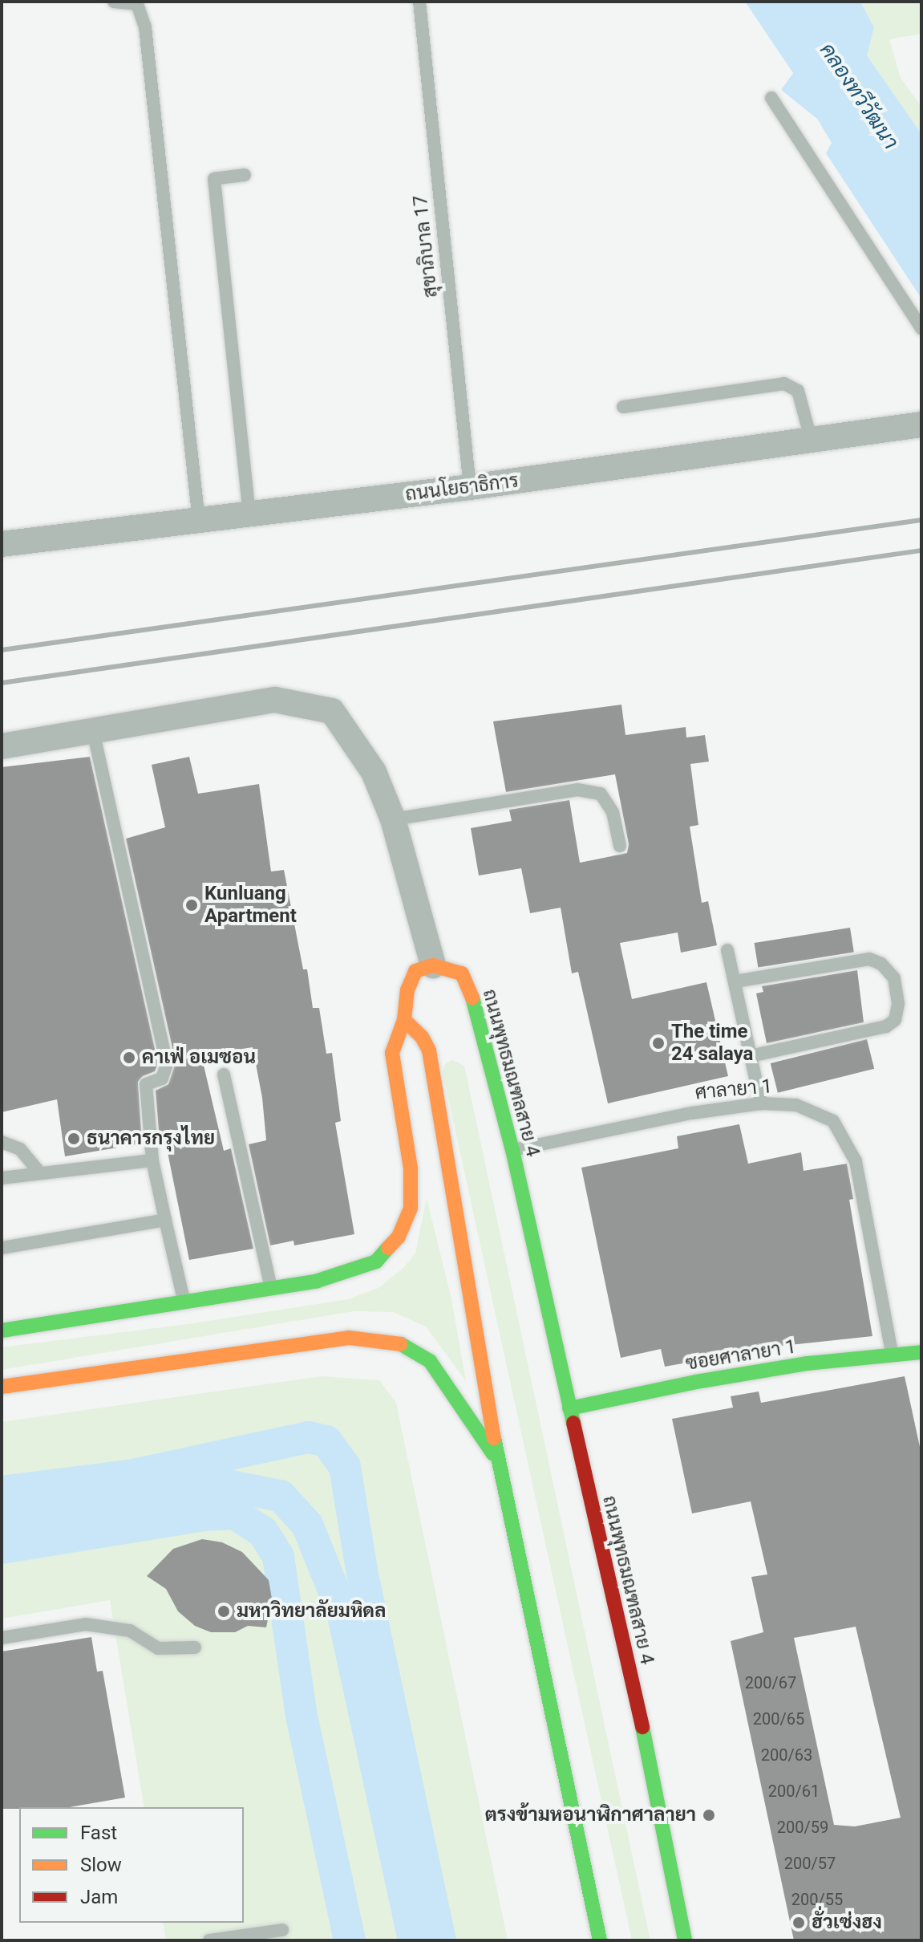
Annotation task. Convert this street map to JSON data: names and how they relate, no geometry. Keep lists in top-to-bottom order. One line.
{"streets":{"main road":["ถนนพุทธมณฑลสาย 4","ซอยศาลายา 1"],"street":["ถนนโยธาธิการ"],"lane":["สุขาภิบาล 17","ศาลายา 1"]},"crossings":[["สุขาภิบาล 17","ถนนโยธาธิการ"],["ถนนพุทธมณฑลสาย 4","ศาลายา 1"],["ถนนพุทธมณฑลสาย 4","ซอยศาลายา 1"],["ศาลายา 1","ซอยศาลายา 1"]],"water":["คลองทวีวัฒนา"],"places":["Kunluang Apartment","The time 24 salaya","คาเฟ่ อเมซอน","ธนาคารกรุงไทย","มหาวิทยาลัยมหิดล","ตรงข้ามหอนาฬิกาศาลายา","ฮั่วเซ่งฮง"],"house_numbers":["200/67","200/65","200/63","200/61","200/59","200/57","200/55"],"legend":["Fast","Slow","Jam"]}
